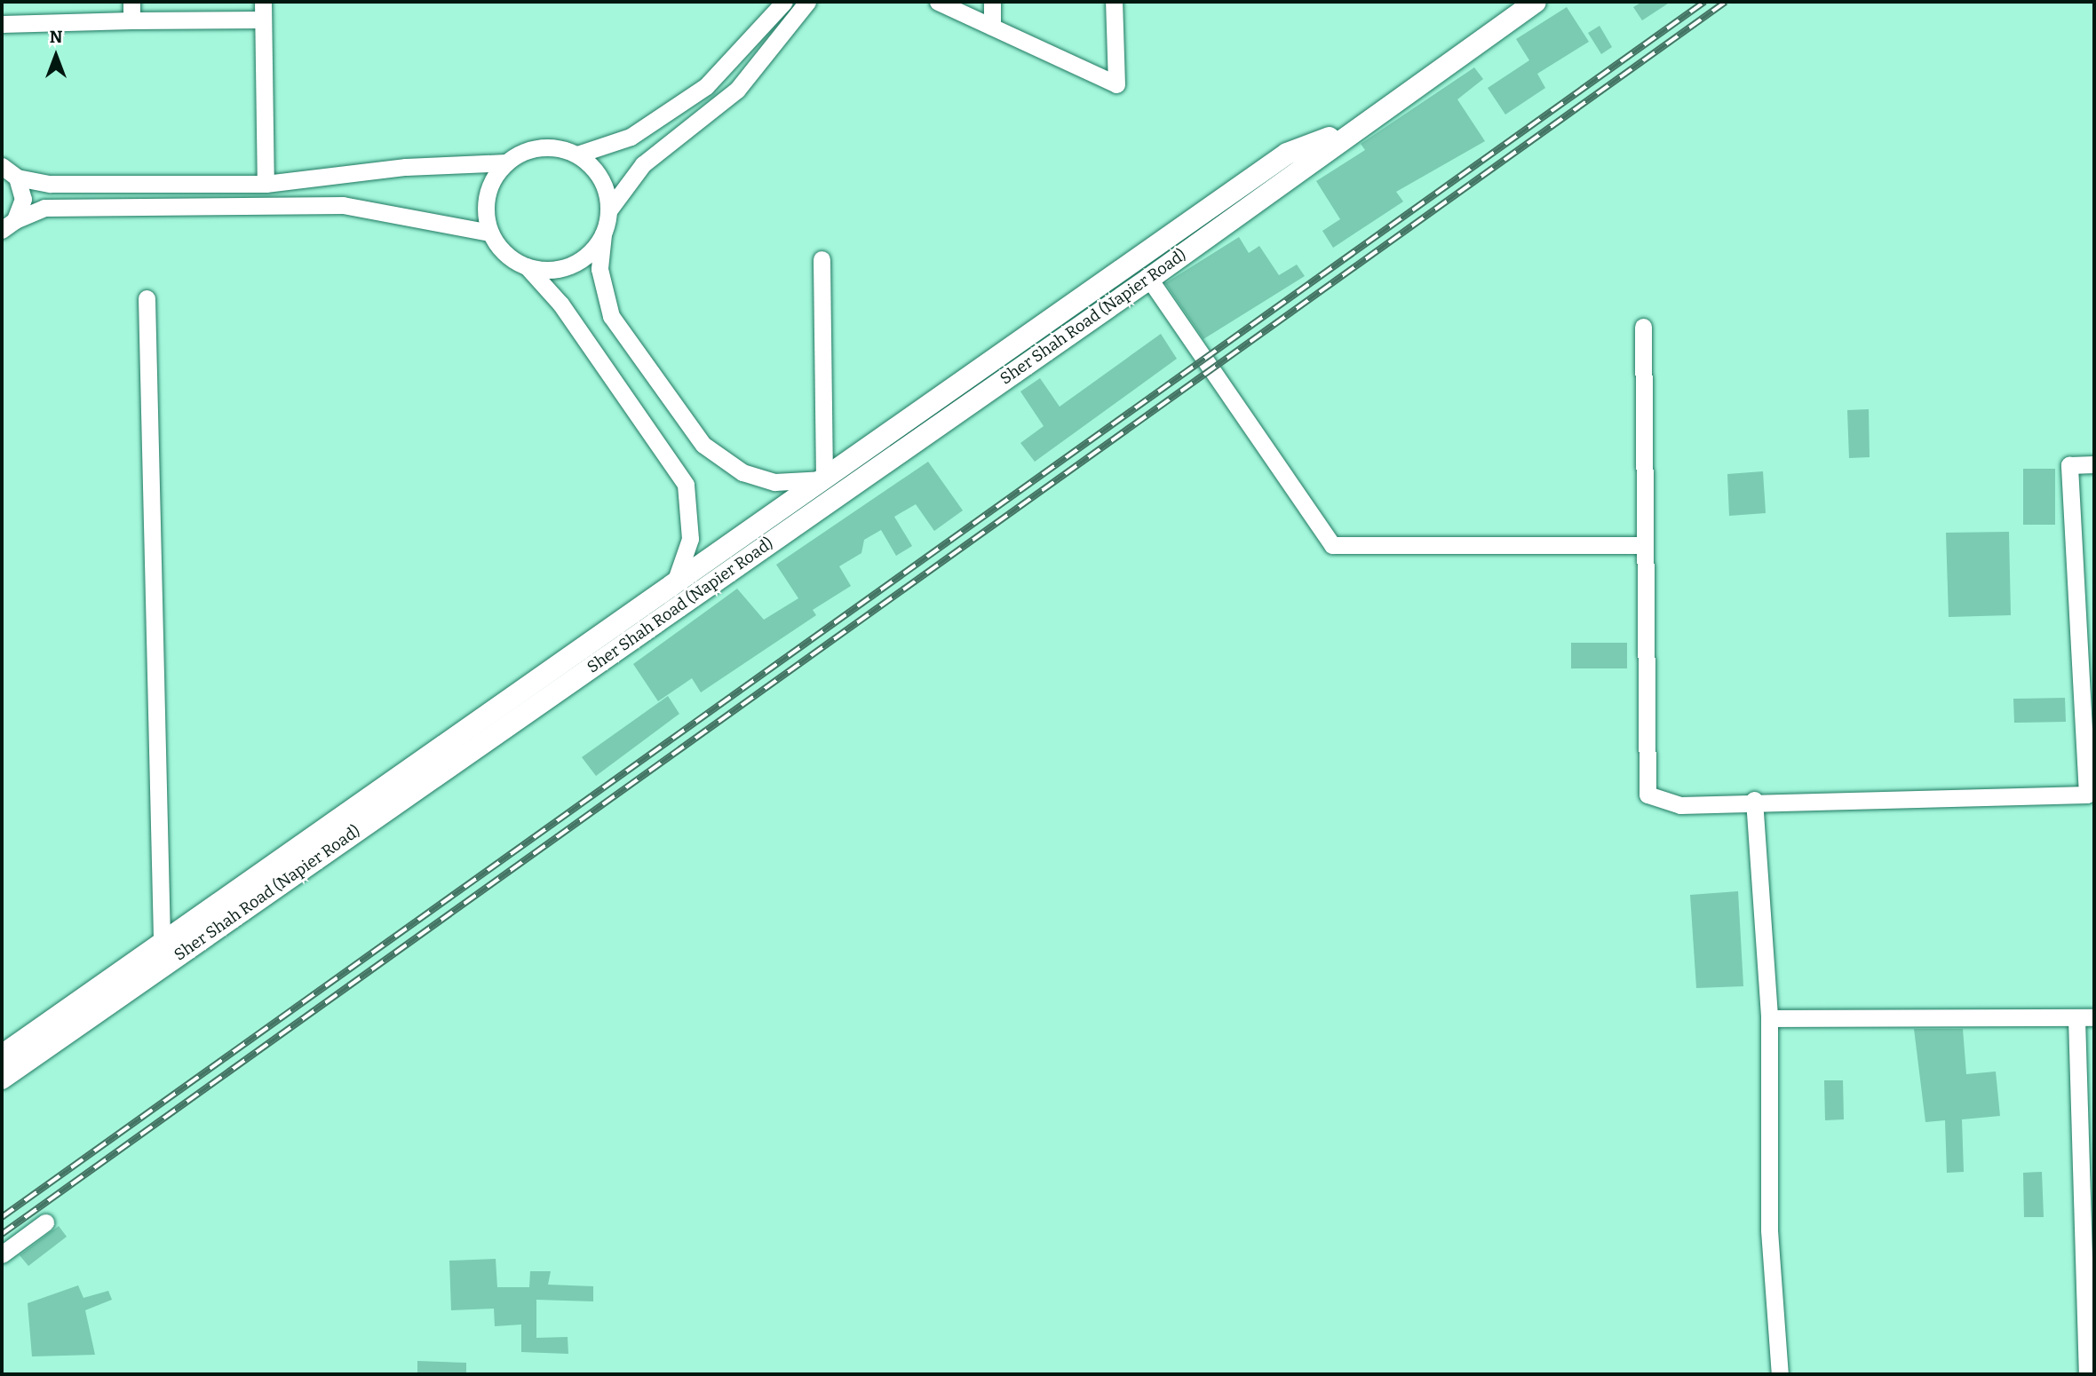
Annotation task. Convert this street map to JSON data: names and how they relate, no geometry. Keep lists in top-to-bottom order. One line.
{"streets":{"main road":["Sher Shah Road (Napier Road)"]},"north":"top"}
